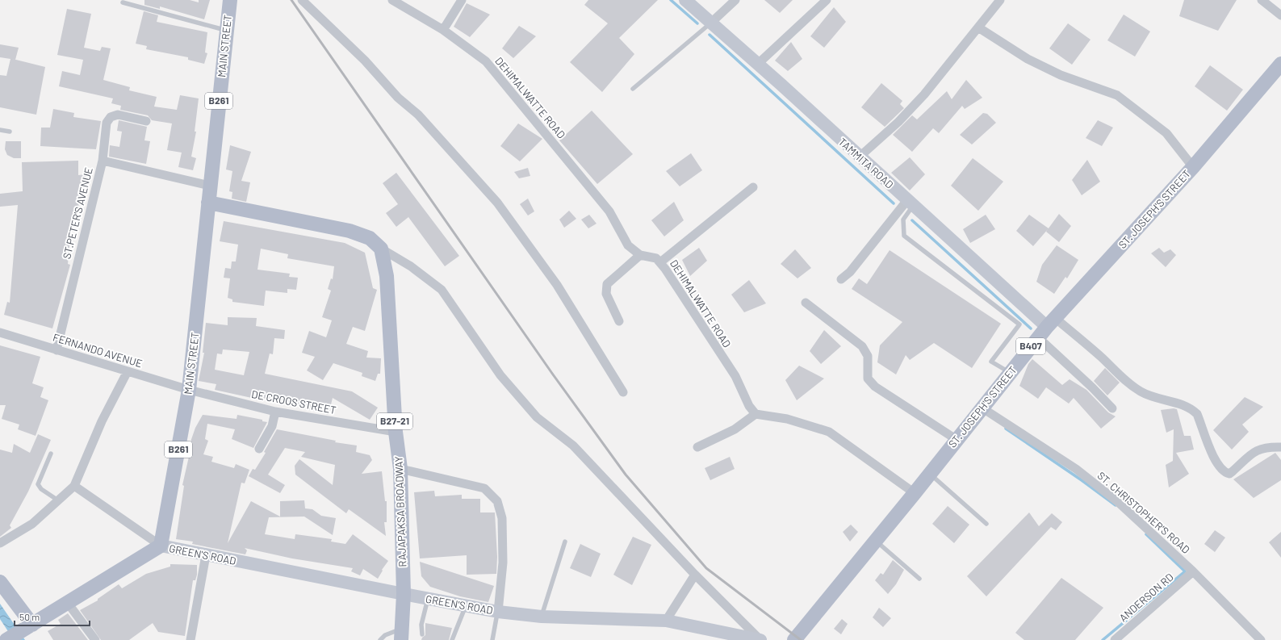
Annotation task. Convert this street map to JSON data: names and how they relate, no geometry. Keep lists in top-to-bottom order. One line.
{"streets":{"main road":["MAIN STREET","B261","TAMMITA ROAD","ST. JOSEPH'S STREET","B407","B27-21","RAJAPAKSA BROADWAY","GREEN'S ROAD"],"street":["DEHIMALWATTE ROAD","ST.PETER'S AVENUE","FERNANDO AVENUE","DE CROOS STREET","ST. CHRISTOPHER'S ROAD","ANDERSON RD"]},"crossings":[["MAIN STREET","FERNANDO AVENUE"],["MAIN STREET","DE CROOS STREET"],["MAIN STREET","GREEN'S ROAD"],["TAMMITA ROAD","ST. JOSEPH'S STREET"],["ST. JOSEPH'S STREET","ST. CHRISTOPHER'S ROAD"],["ST.PETER'S AVENUE","FERNANDO AVENUE"],["FERNANDO AVENUE","DE CROOS STREET"],["DE CROOS STREET","RAJAPAKSA BROADWAY"],["RAJAPAKSA BROADWAY","GREEN'S ROAD"],["ST. CHRISTOPHER'S ROAD","ANDERSON RD"]],"scale_bar":"50 m"}
